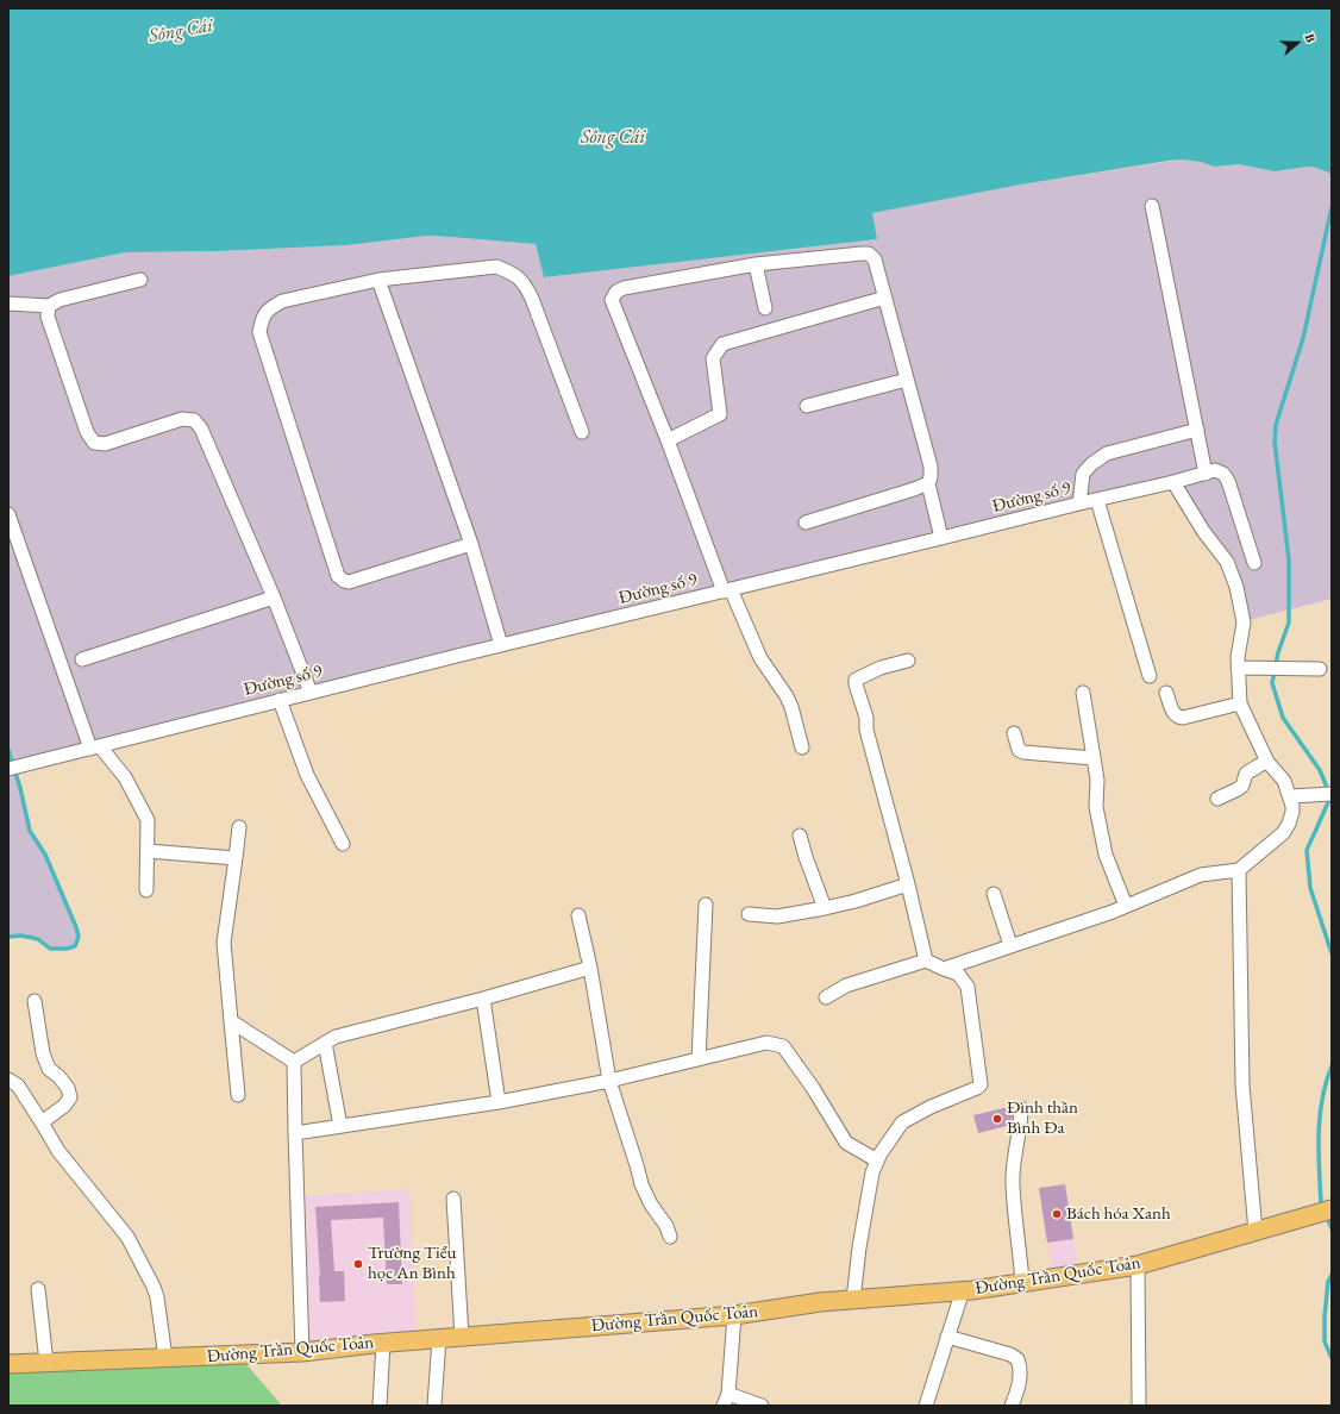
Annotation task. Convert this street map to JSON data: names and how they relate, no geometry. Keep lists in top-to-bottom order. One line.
{"streets":{"main road":["Đường Trần Quốc Toản"],"street":["Đường số 9"]},"water":["Sông Cái"],"places":["Đình thần Bình Đa","Bách hóa Xanh","Trường Tiểu học An Bình"],"north":"right"}
